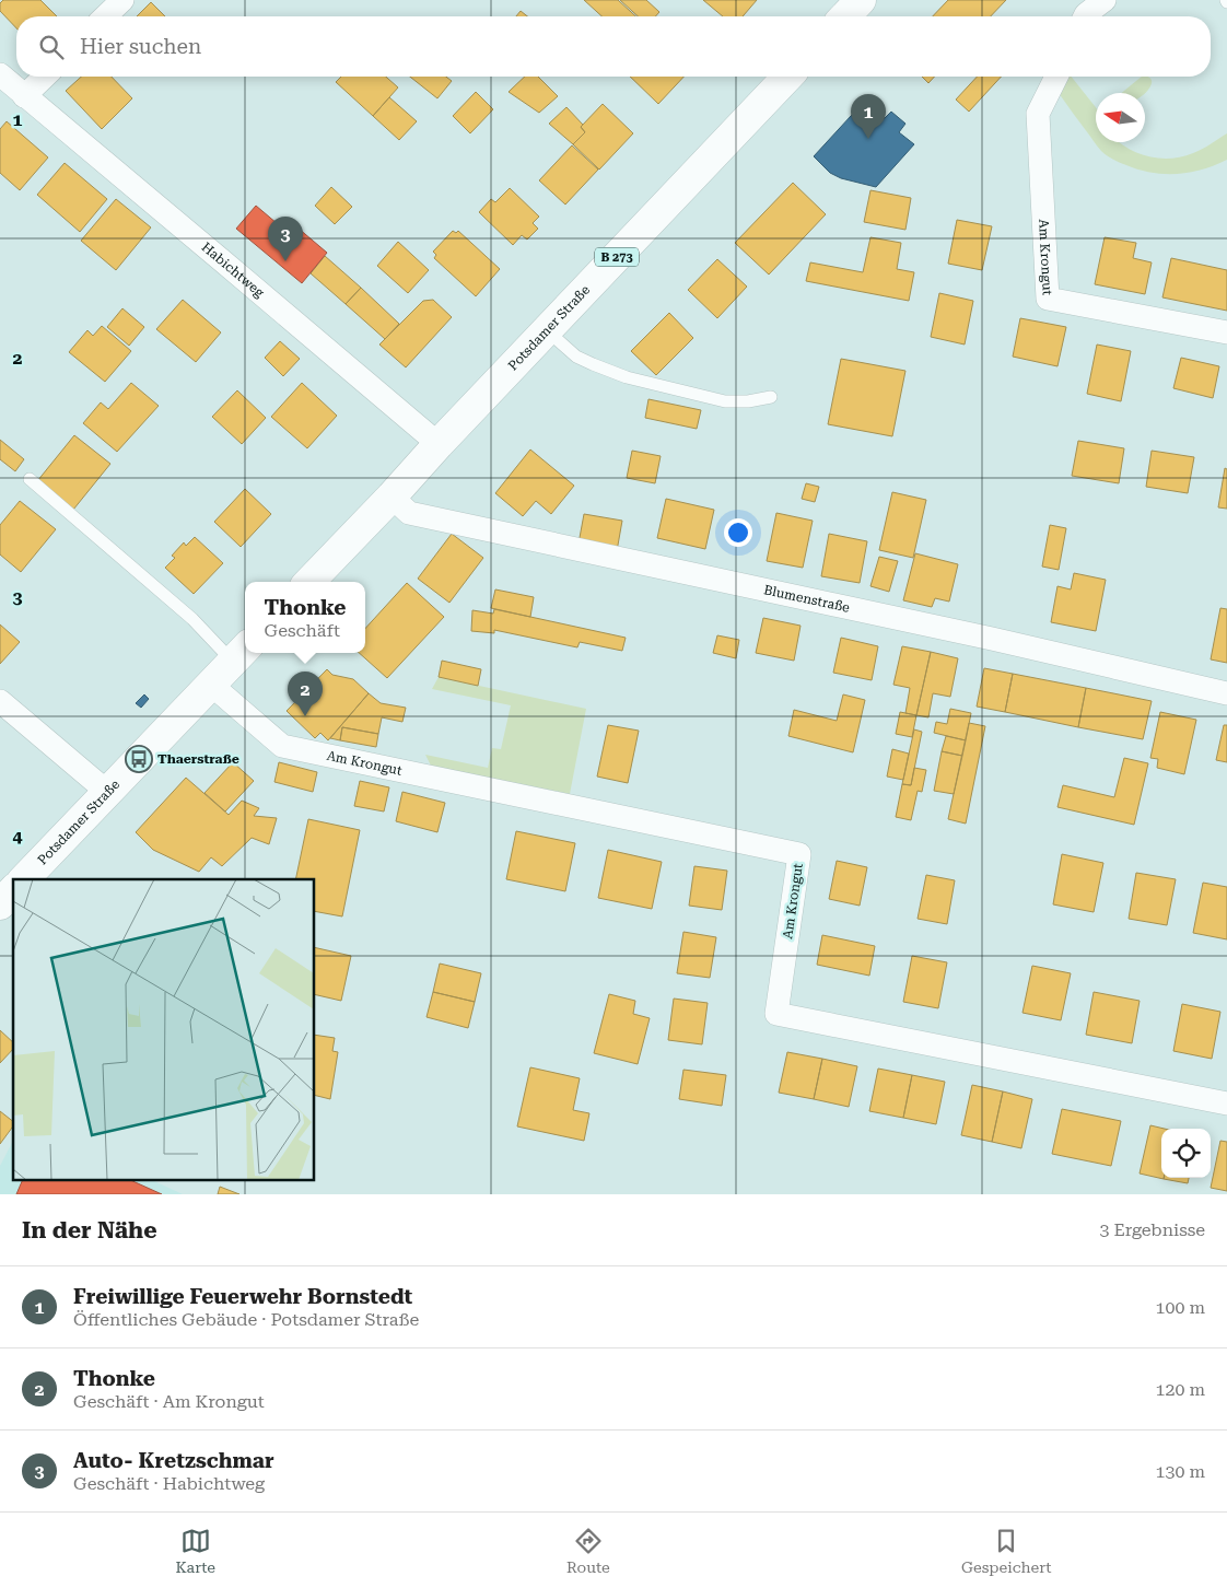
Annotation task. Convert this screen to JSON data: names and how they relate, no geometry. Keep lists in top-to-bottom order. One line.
{"streets":{"main road":["B 273","Potsdamer Straße"],"street":["Am Krongut","Habichtweg","Blumenstraße"]},"crossings":[["Am Krongut","Potsdamer Straße"],["Habichtweg","Potsdamer Straße"],["Potsdamer Straße","Blumenstraße"]],"places":{"bus stop":["Thaerstraße"]},"north":"left","page":{"search":"Hier suchen","pins":["1","3","2"],"popup":["Thonke","Geschäft"],"heading":["In der Nähe","3 Ergebnisse"],"list":[{"mark":"1","name":"Freiwillige Feuerwehr Bornstedt","note":"Öffentliches Gebäude · Potsdamer Straße","value":"100 m"},{"mark":"2","name":"Thonke","note":"Geschäft · Am Krongut","value":"120 m"},{"mark":"3","name":"Auto- Kretzschmar","note":"Geschäft · Habichtweg","value":"130 m"}],"nav":["Karte","Route","Gespeichert"]},"grid":{"rows":["1","2","3","4"]}}
